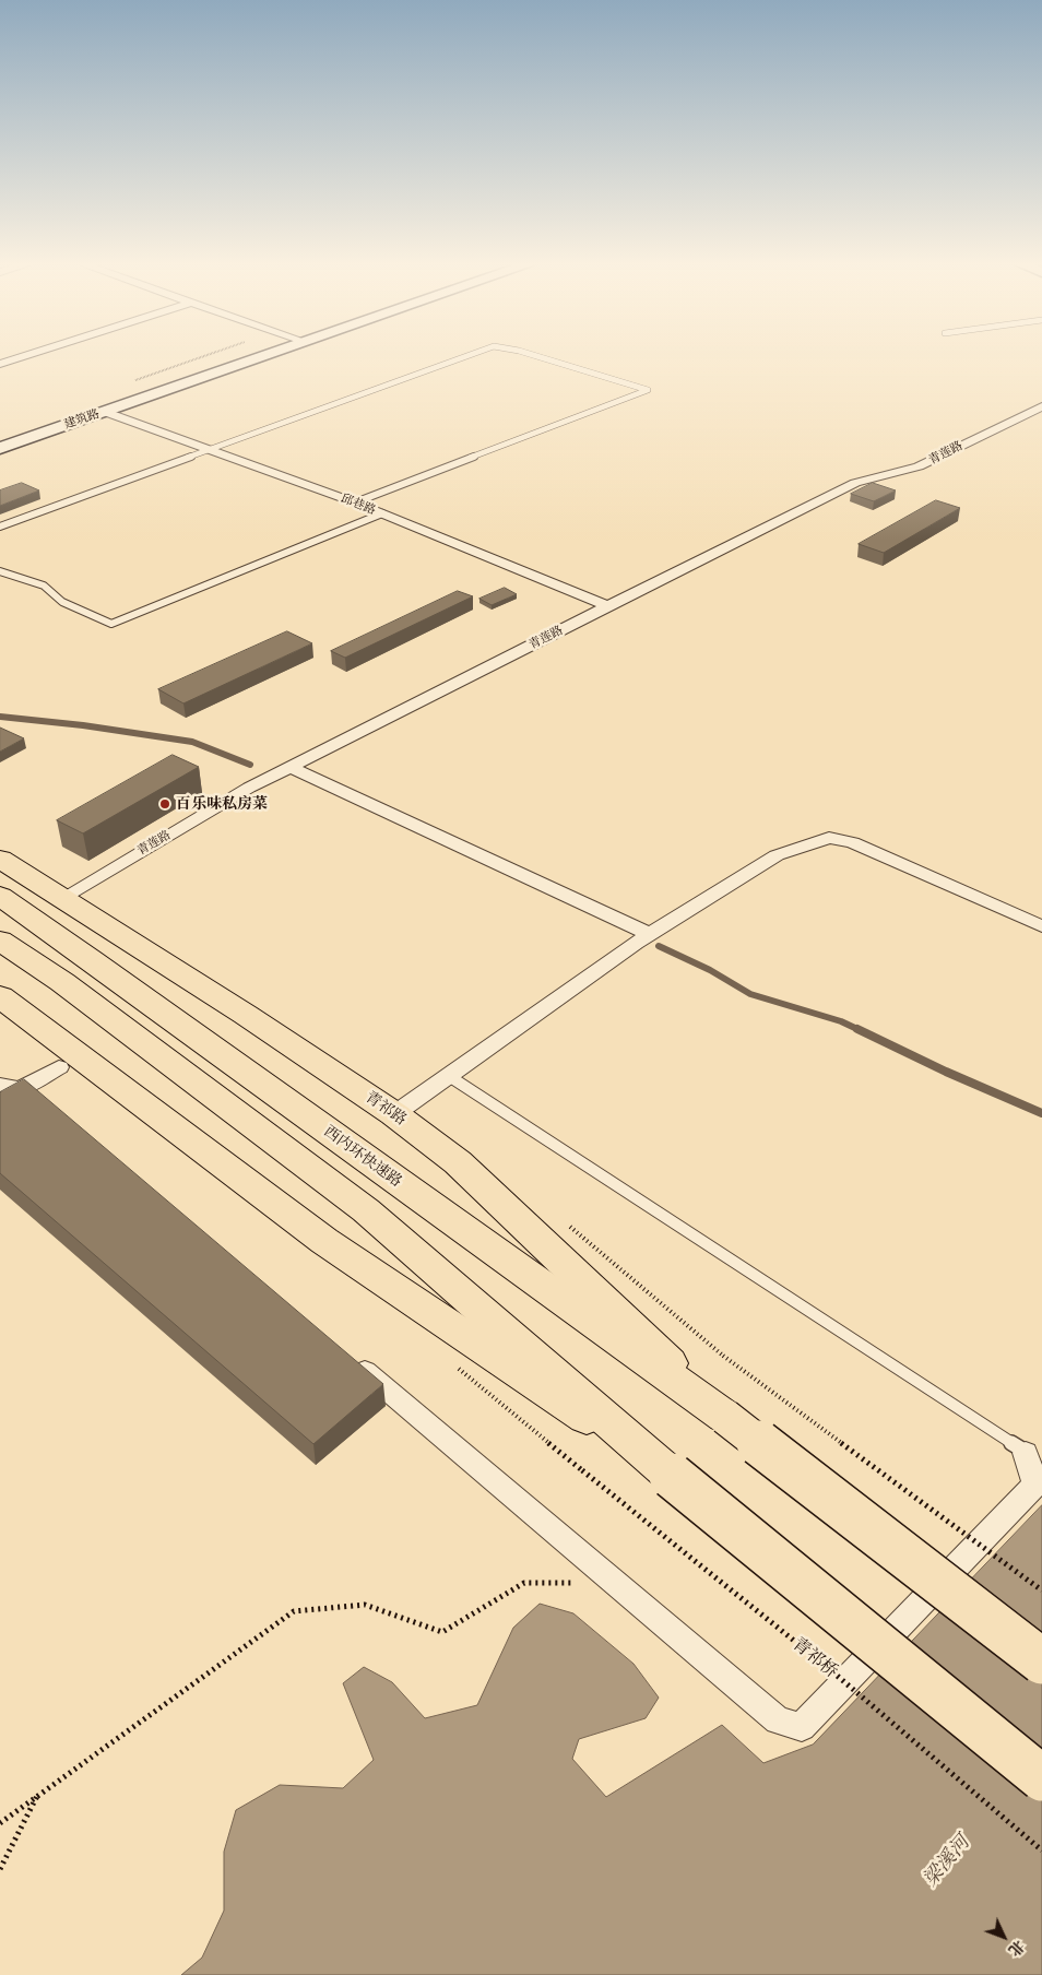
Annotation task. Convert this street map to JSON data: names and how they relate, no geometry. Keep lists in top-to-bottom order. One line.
{"streets":{"main road":["建筑路","青祁路","西内环快速路"],"street":["青莲路","邱巷路"],"path":["青祁桥"]},"crossings":[["建筑路","邱巷路"],["青莲路","邱巷路"],["青莲路","青祁路"],["青祁路","西内环快速路"]],"water":["梁溪河"],"places":["百乐味私房菜"],"north":"bottom right"}
